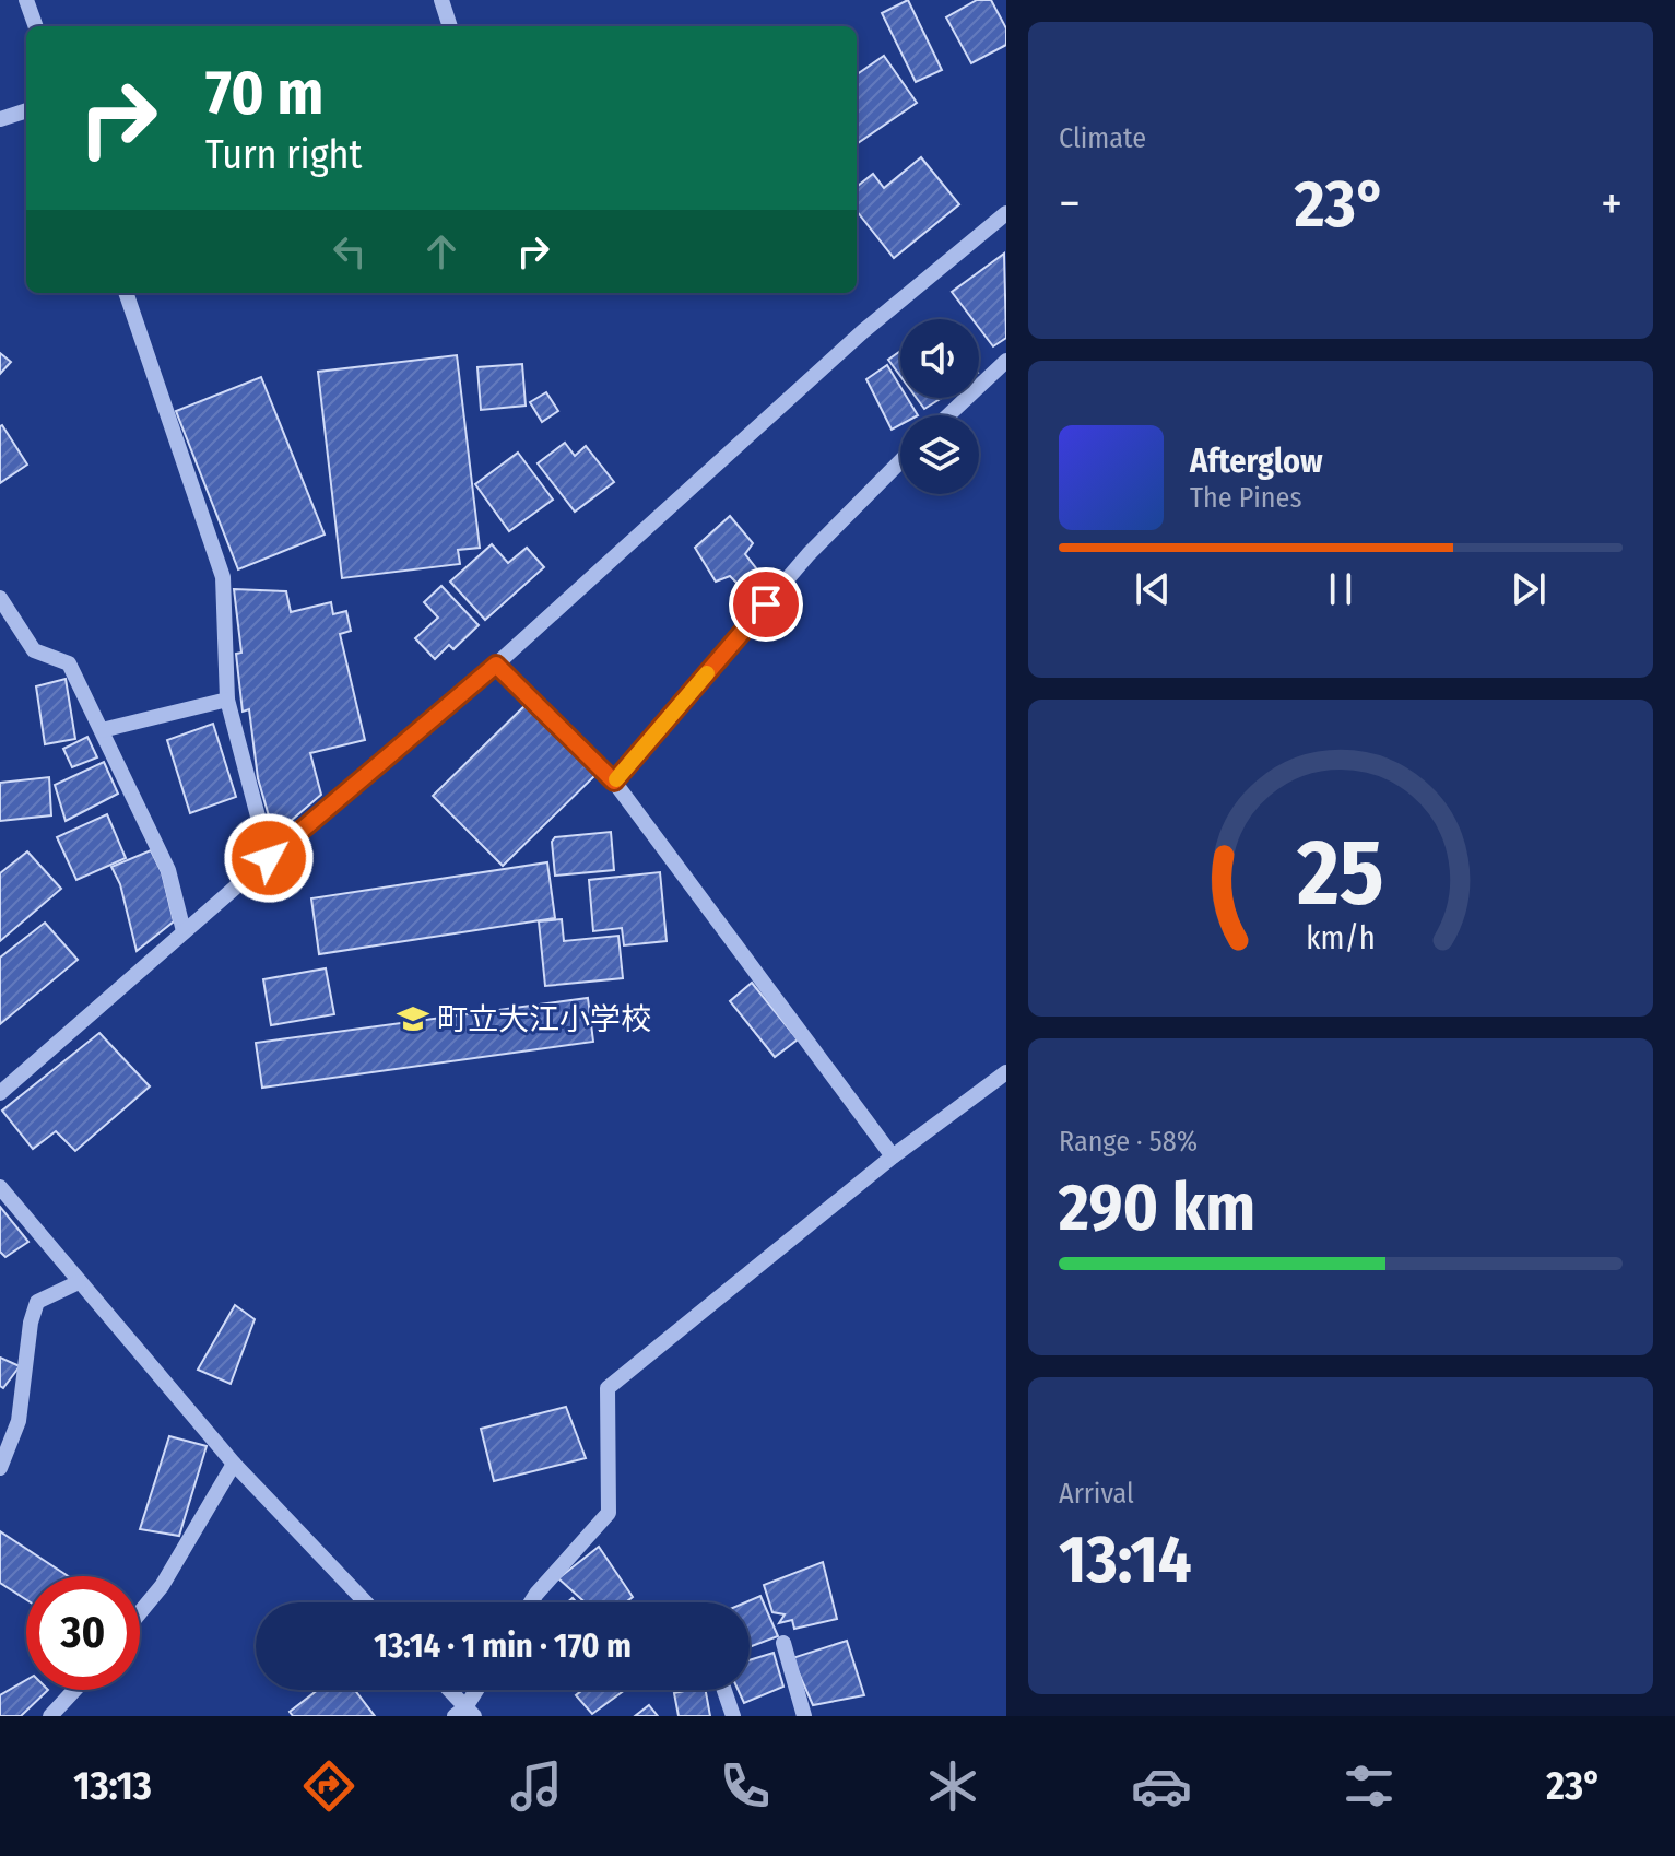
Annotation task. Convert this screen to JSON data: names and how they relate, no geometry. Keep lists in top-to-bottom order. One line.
{"places":{"school or university":["町立大江小学校"]},"page":{"tile":["Climate",["Range · 58%","290 km"],["Arrival","13:14"]],"turn":["70 m","Turn right"],"heat":["−","23°","+"],"song":["Afterglow","The Pines"],"limit":"30","trip":"13:14 · 1 min · 170 m","tabs":["13:13","23°"],"gauge":["25","km/h"]}}
